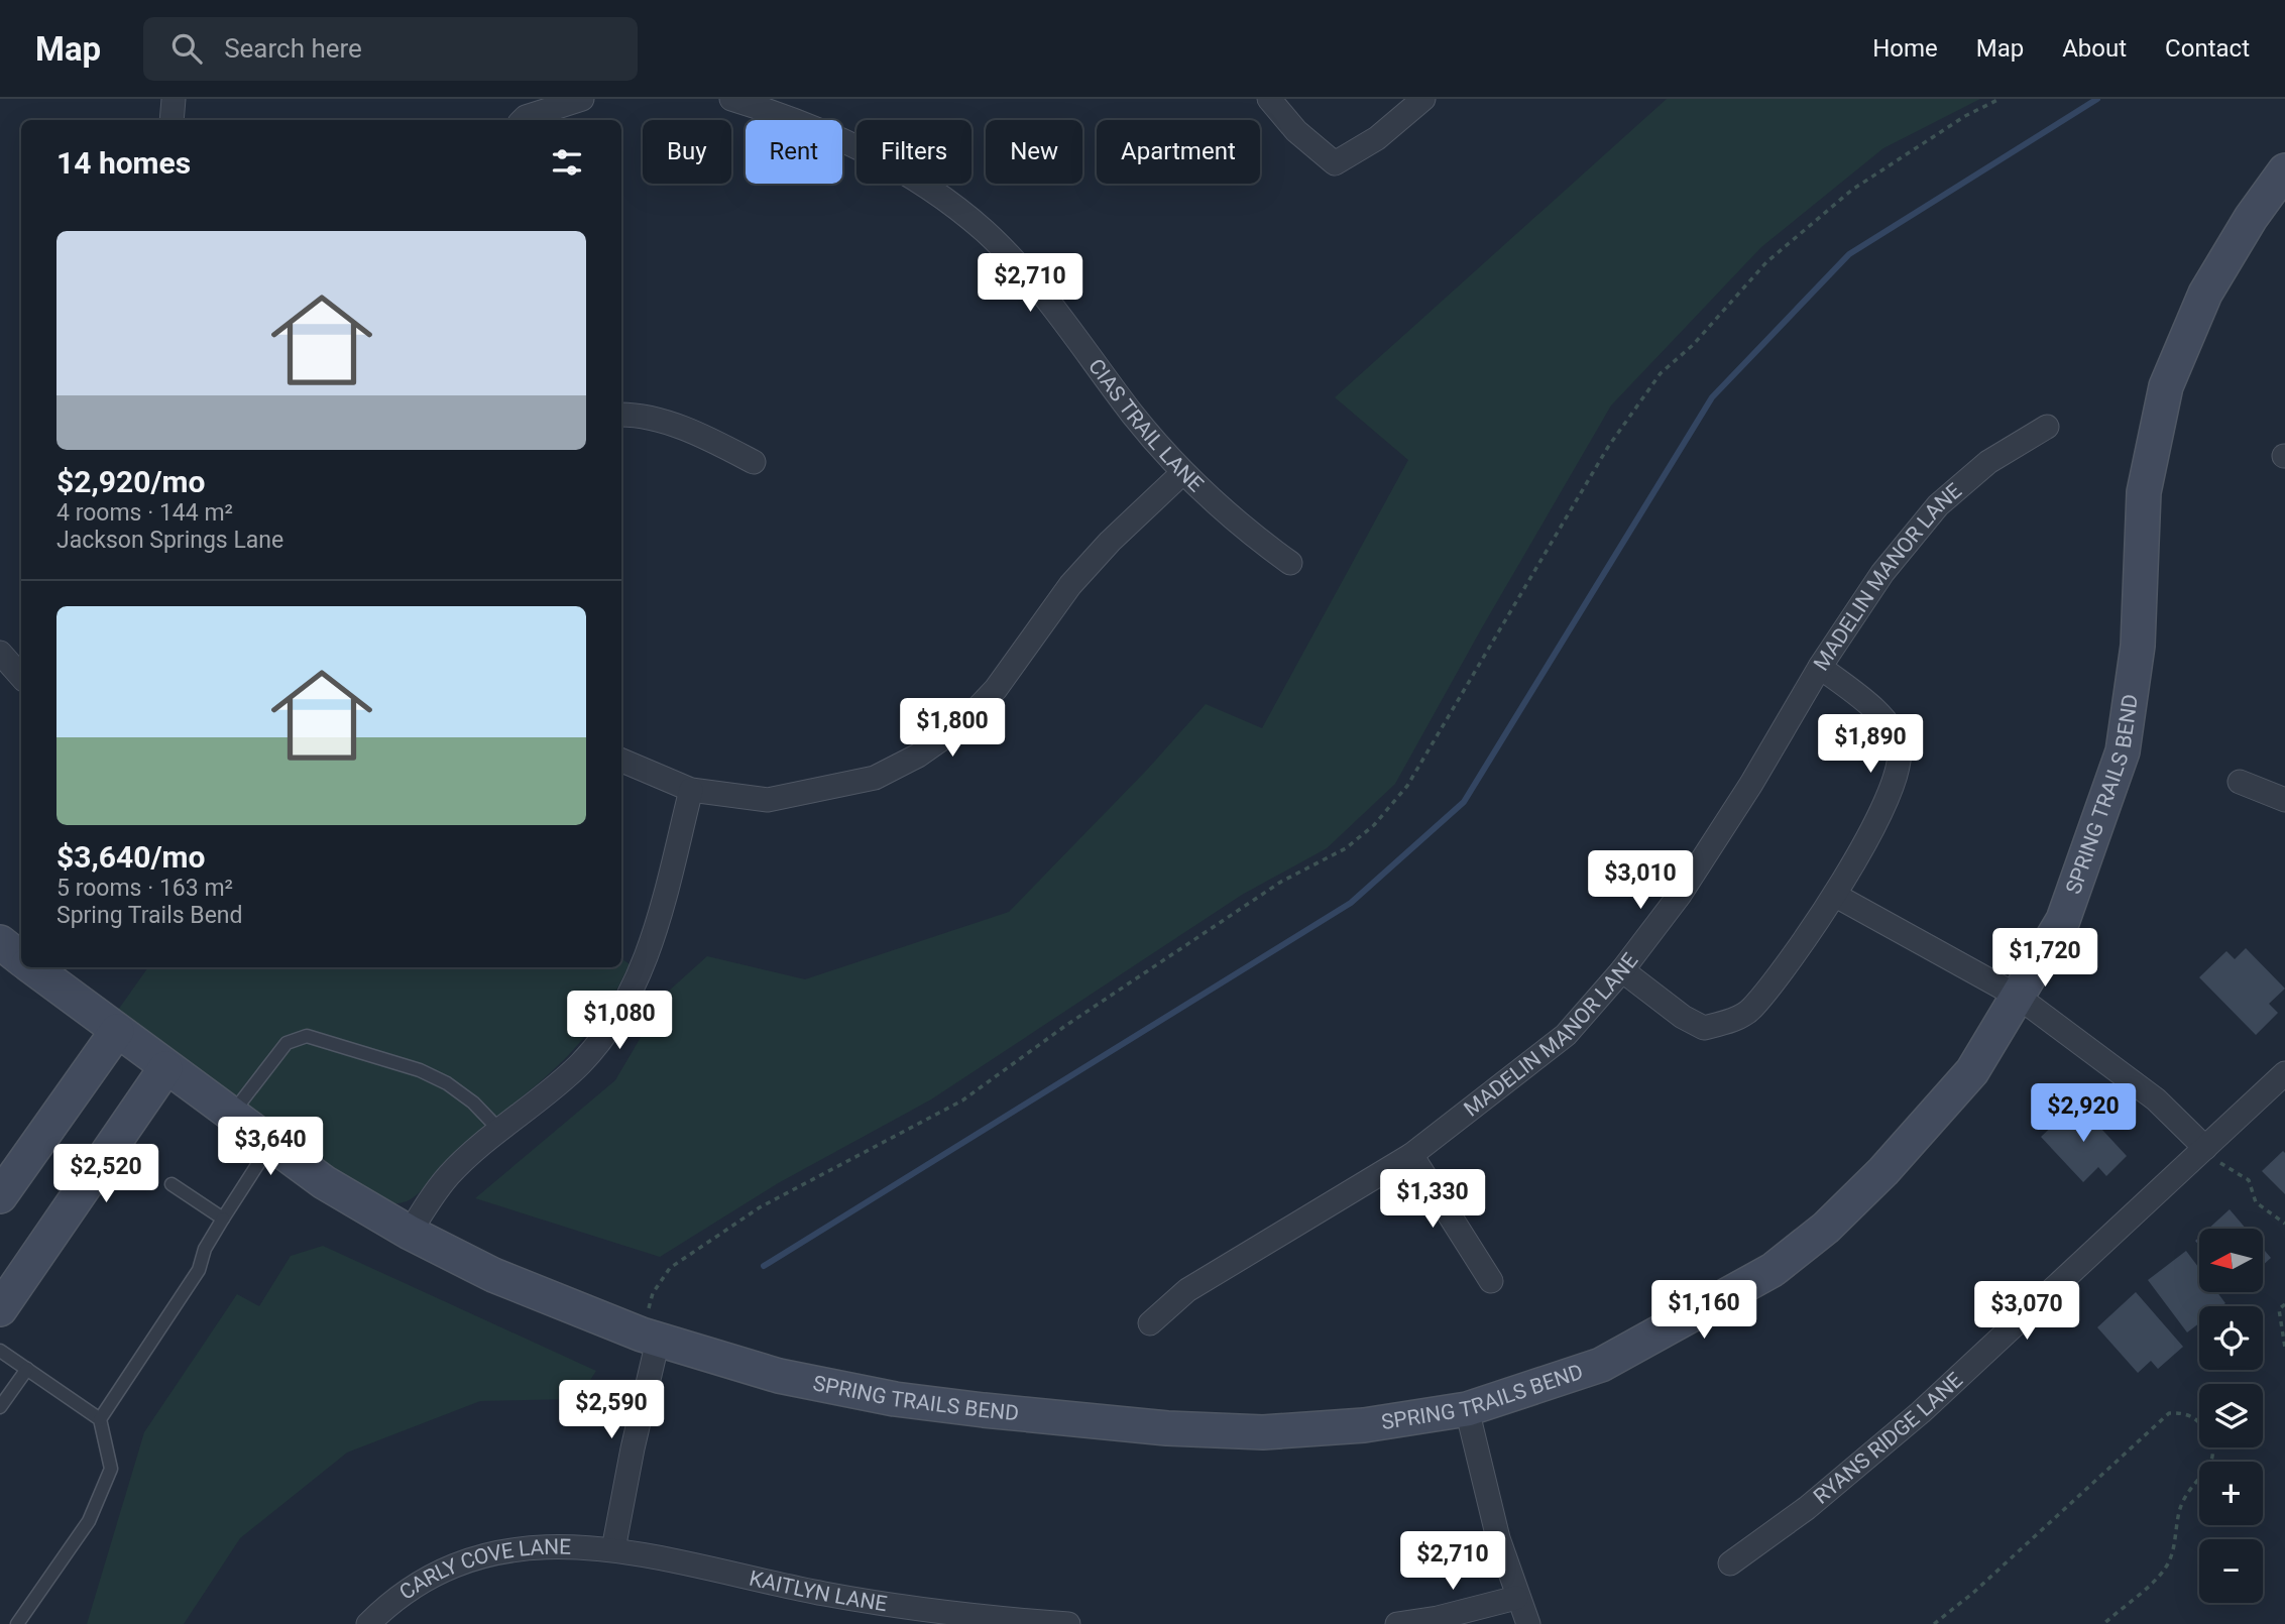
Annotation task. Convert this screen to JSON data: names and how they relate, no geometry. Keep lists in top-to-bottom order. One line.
{"streets":{"street":["CIAS TRAIL LANE","MADELIN MANOR LANE","SPRING TRAILS BEND","RYANS RIDGE LANE","CARLY COVE LANE","KAITLYN LANE"]},"crossings":[["CARLY COVE LANE","KAITLYN LANE"]],"north":"left","page":{"header":"Map","search":"Search here","nav":["Home","Map","About","Contact"],"chip":["Buy","Rent","Filters","New","Apartment"],"heading":"14 homes","list":[{"name":"$2,920/mo","note":"4 rooms · 144 m² · Jackson Springs Lane"},{"name":"$3,640/mo","note":"5 rooms · 163 m² · Spring Trails Bend"}],"price":["$2,710","$1,800","$1,890","$3,010","$1,720","$1,080","$2,920","$3,640","$2,520","$1,330","$1,160","$3,070","$2,590","$2,710"],"map_buttons":["+","−"]}}
